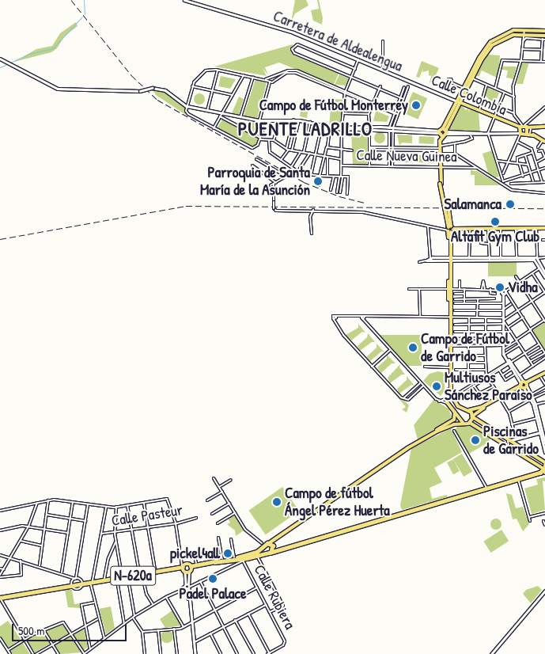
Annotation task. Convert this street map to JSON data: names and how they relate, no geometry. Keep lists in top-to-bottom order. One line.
{"streets":{"highway":["N-620a"],"main road":["Calle Colombia"],"street":["Carretera de Aldealengua","Calle Nueva Guinea","Calle Pasteur","Calle Rubiera"]},"crossings":[["Carretera de Aldealengua","Calle Colombia"]],"districts":["PUENTE LADRILLO"],"places":["Campo de Fútbol Monterrey","Parroquia de Santa María de la Asunción","Salamanca","Altafit Gym Club","Vidha","Campo de Fútbol de Garrido","Multiusos Sánchez Paraíso","Piscinas de Garrido","Campo de fútbol Ángel Pérez Huerta","pickel4all","Padel Palace"],"scale_bar":"500 m"}
